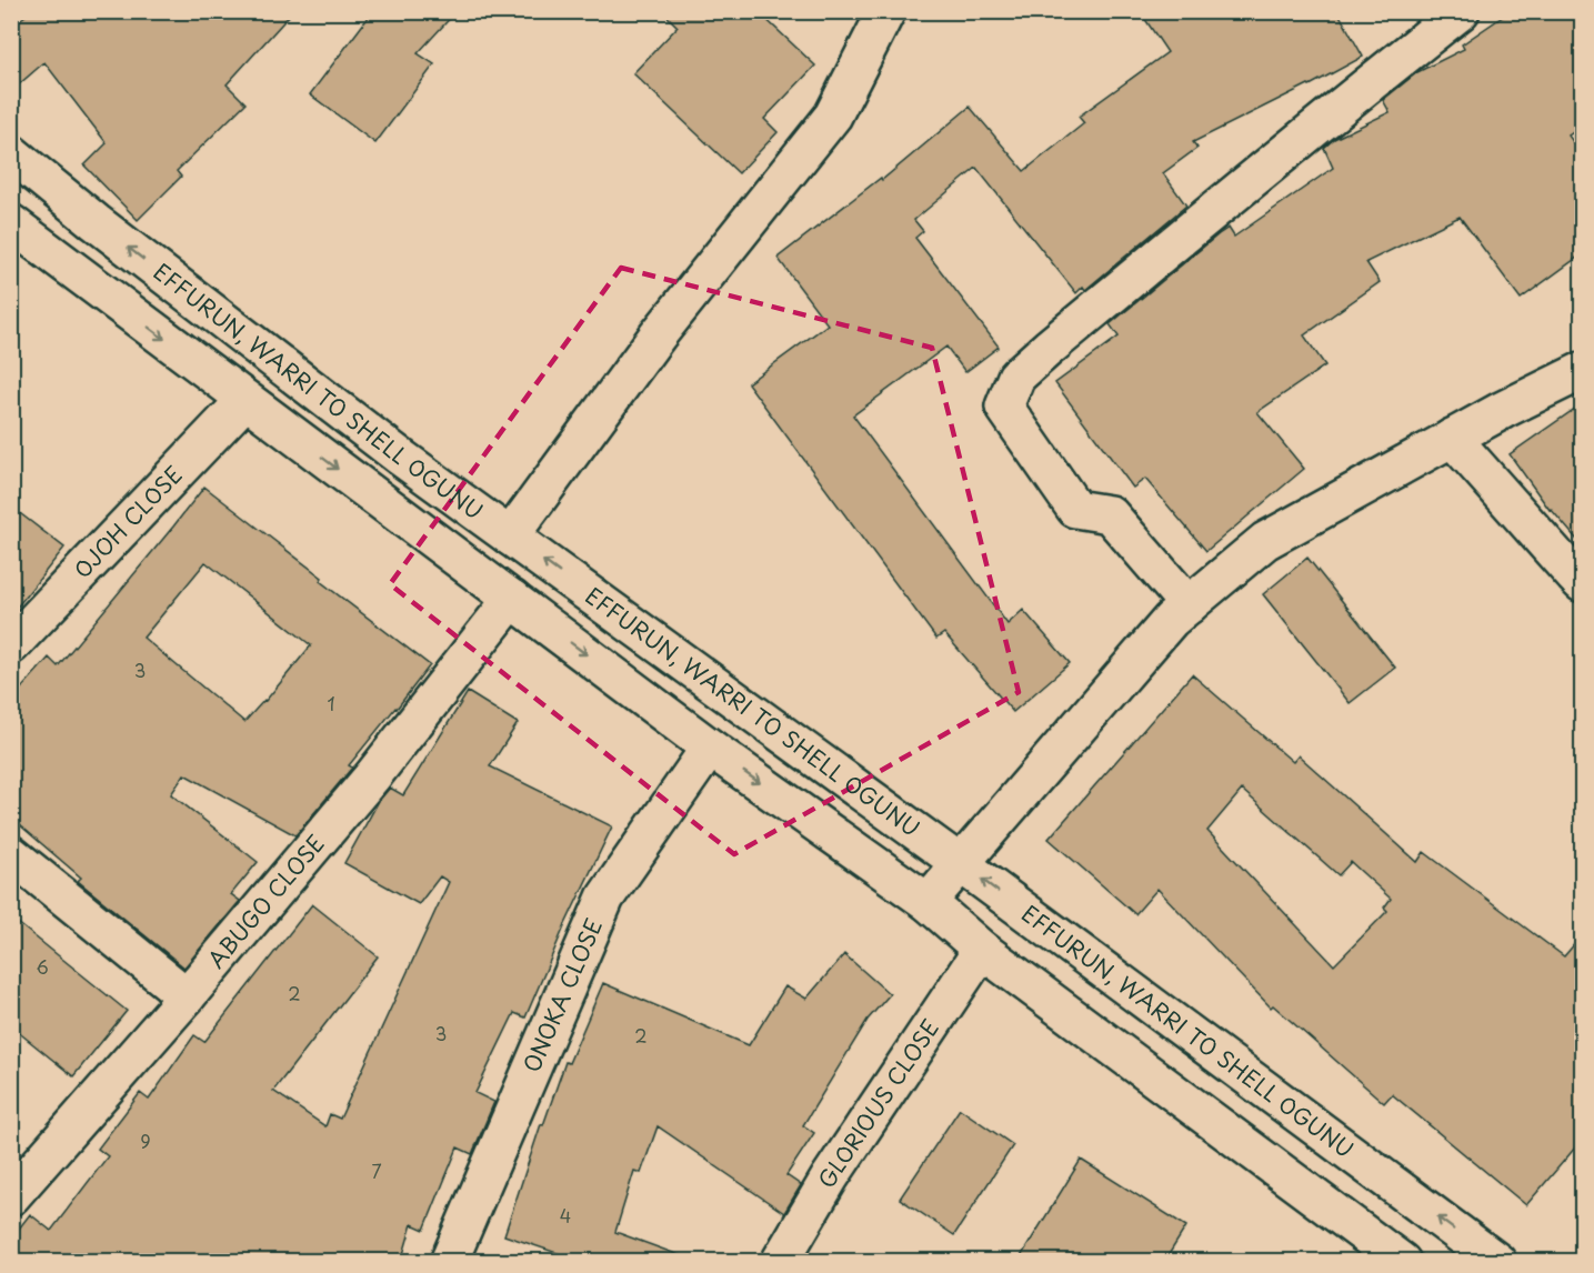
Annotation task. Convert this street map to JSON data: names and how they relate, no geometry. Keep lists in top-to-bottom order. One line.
{"streets":{"street":["EFFURUN, WARRI TO SHELL OGUNU","OJOH CLOSE","ABUGO CLOSE","ONOKA CLOSE","GLORIOUS CLOSE"]},"house_numbers":["3","1","6","2","3","2","9","7","4"]}
